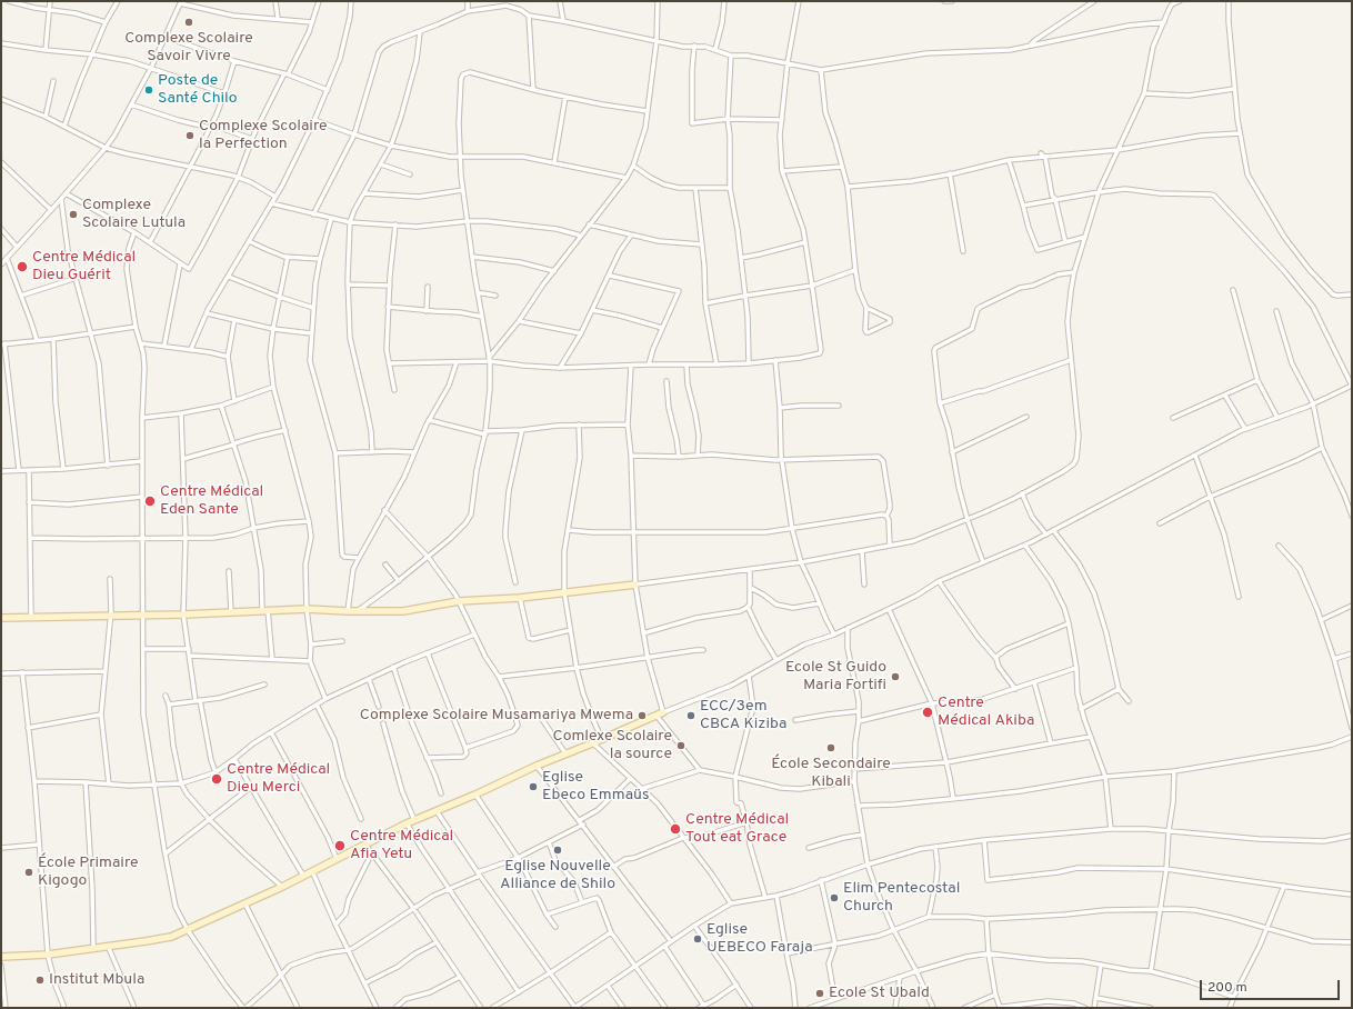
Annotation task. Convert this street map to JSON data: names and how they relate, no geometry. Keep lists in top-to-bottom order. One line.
{"places":["Complexe Scolaire Savoir Vivre","Poste de Santé Chilo","Complexe Scolaire la Perfection","Complexe Scolaire Lutula","Centre Médical Dieu Guérit","Centre Médical Eden Sante","Ecole St Guido Maria Fortifi","Centre Médical Akiba","Complexe Scolaire Musamariya Mwema","ECC/3em CBCA Kiziba","Comlexe Scolaire la source","École Secondaire Kibali","Centre Médical Dieu Merci","Eglise Ebeco Emmaüs","Centre Médical Tout eat Grace","Centre Médical Afia Yetu","Eglise Nouvelle Alliance de Shilo","École Primaire Kigogo","Elim Pentecostal Church","Eglise UEBECO Faraja","Institut Mbula","Ecole St Ubald"],"scale_bar":"200 m"}
